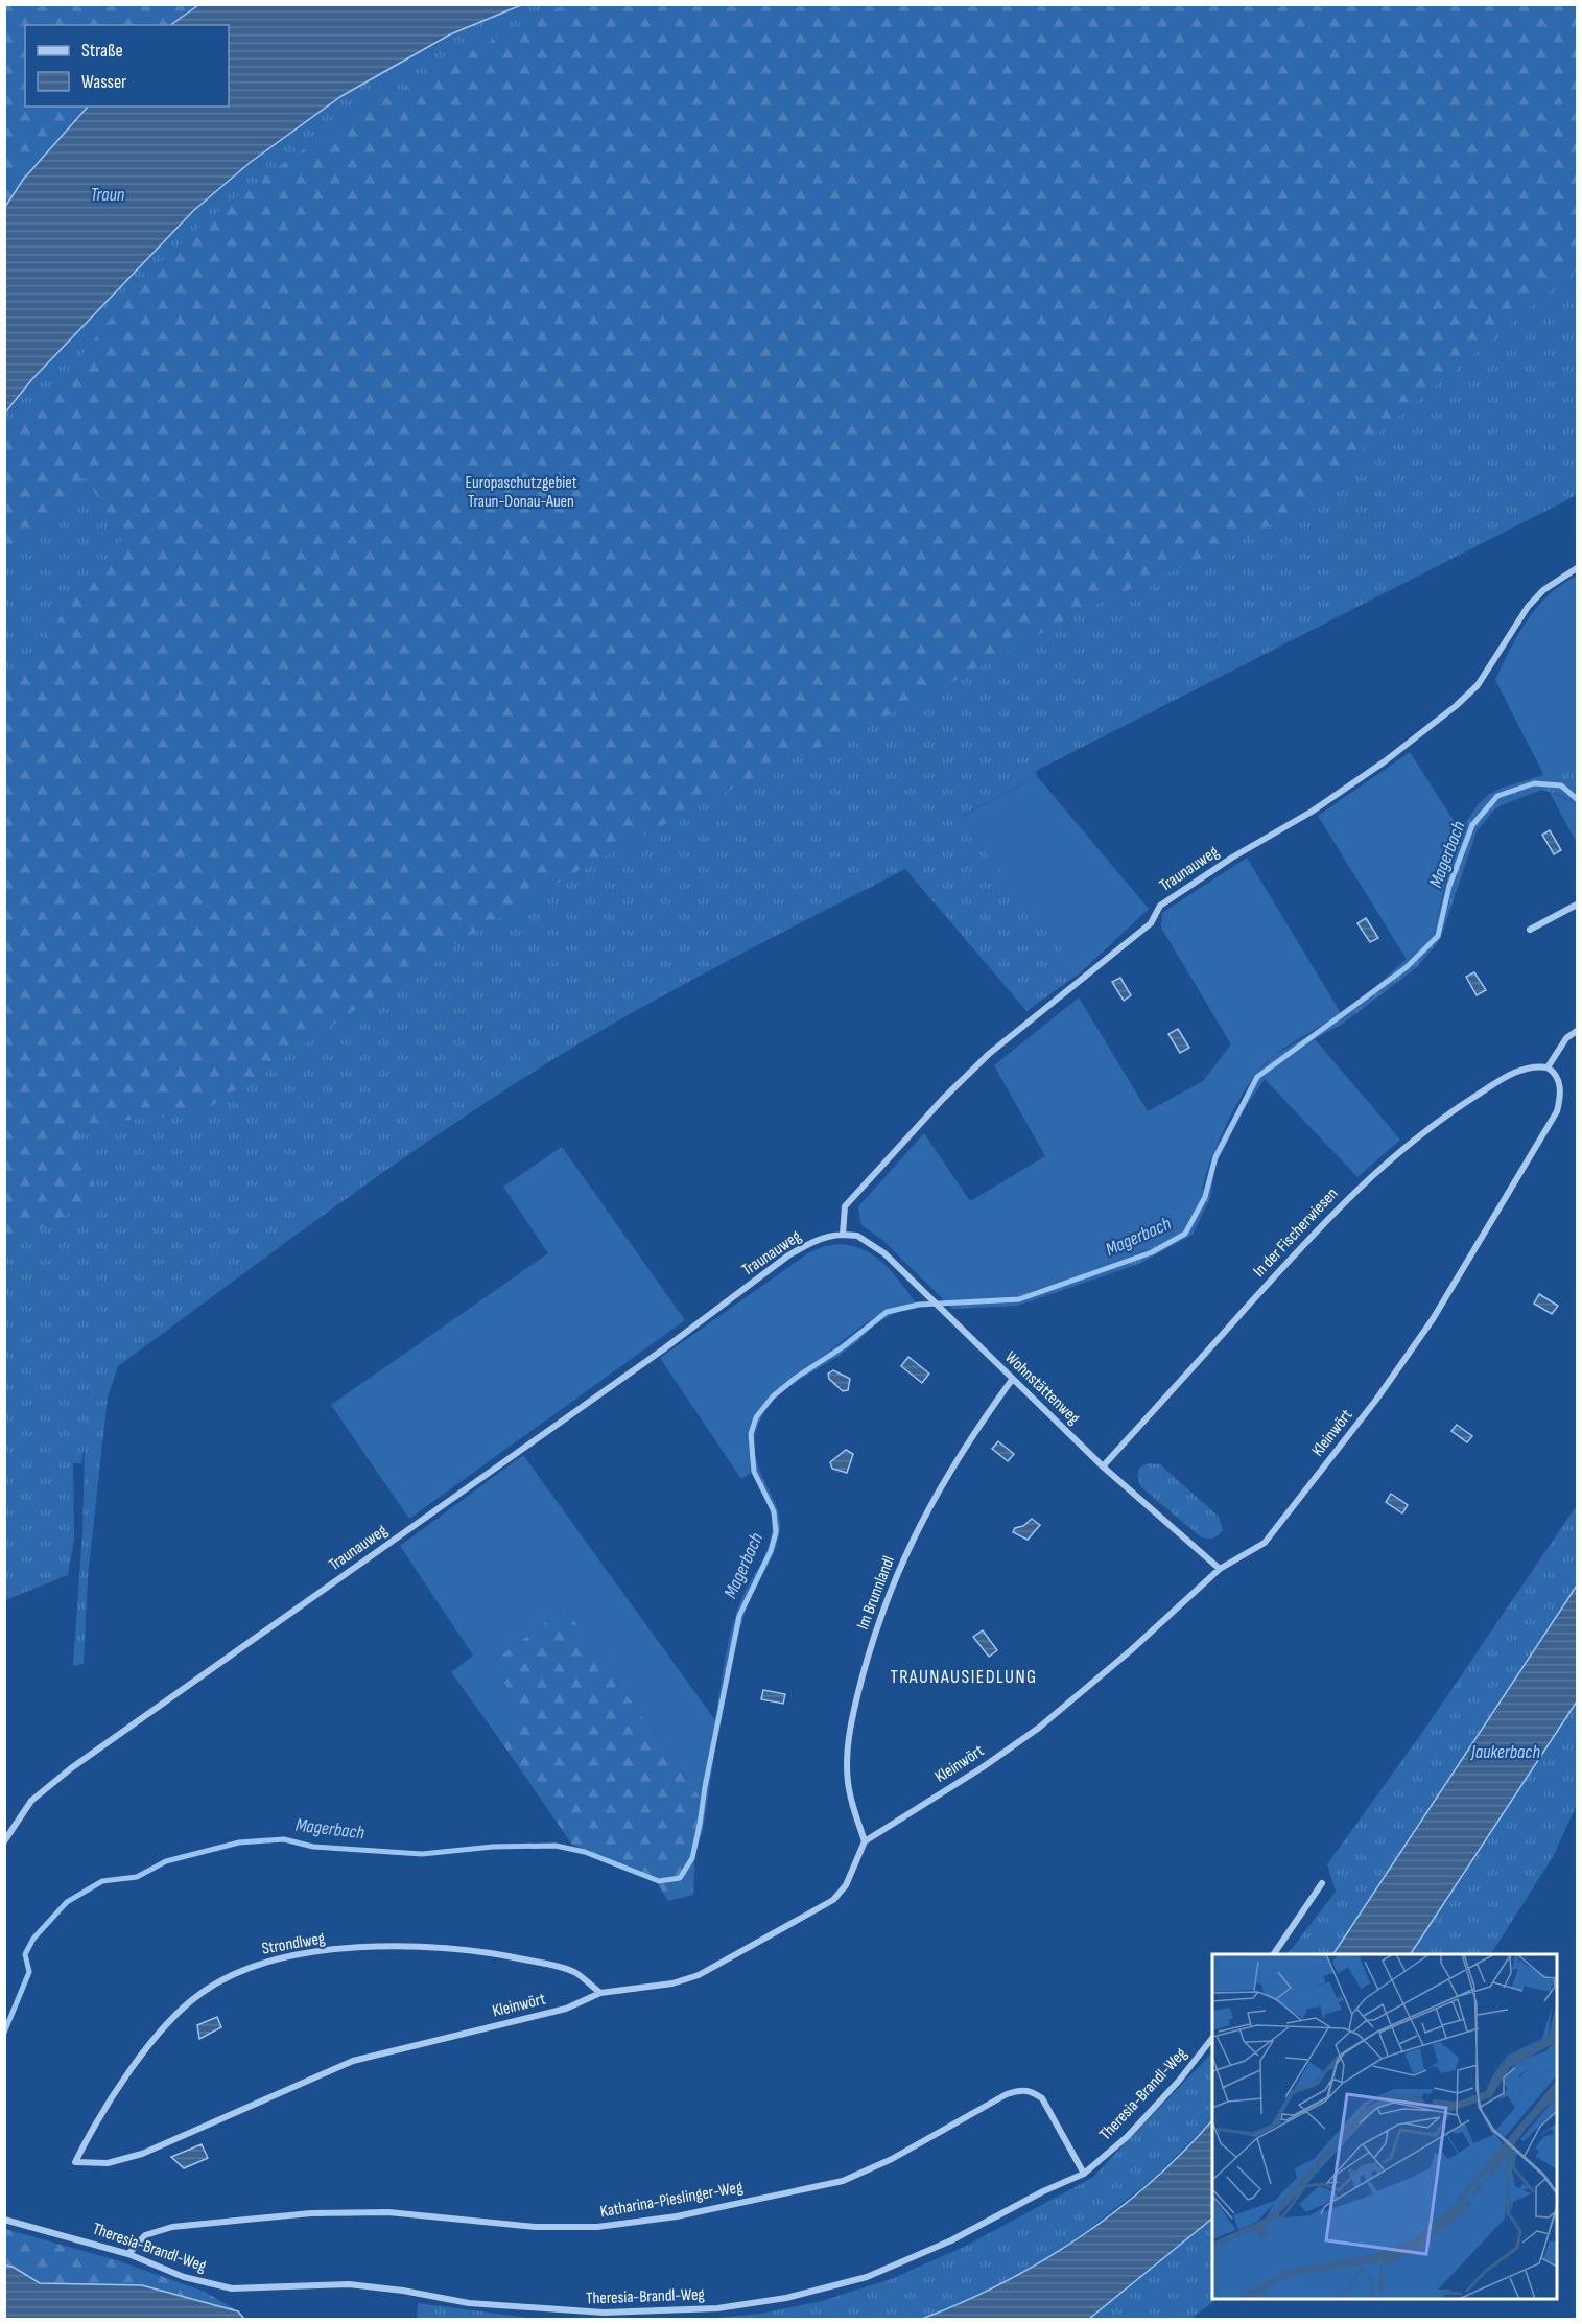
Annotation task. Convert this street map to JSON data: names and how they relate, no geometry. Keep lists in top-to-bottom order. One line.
{"streets":{"street":["Traunauweg","In der Fischerwiesen","Wohnstättenweg","Kleinwört","Im Brunnlandl","Strondlweg","Theresia-Brandl-Weg","Katharina-Pieslinger-Weg"]},"crossings":[["Traunauweg","Wohnstättenweg"],["In der Fischerwiesen","Wohnstättenweg"],["In der Fischerwiesen","Kleinwört"],["Wohnstättenweg","Kleinwört"],["Wohnstättenweg","Im Brunnlandl"],["Kleinwört","Im Brunnlandl"],["Kleinwört","Strondlweg"],["Theresia-Brandl-Weg","Katharina-Pieslinger-Weg"]],"districts":["TRAUNAUSIEDLUNG"],"water":["Traun","Magerbach","Jaukerbach"],"parks":["Europaschutzgebiet Traun-Donau-Auen"],"legend":["Straße","Wasser"]}
